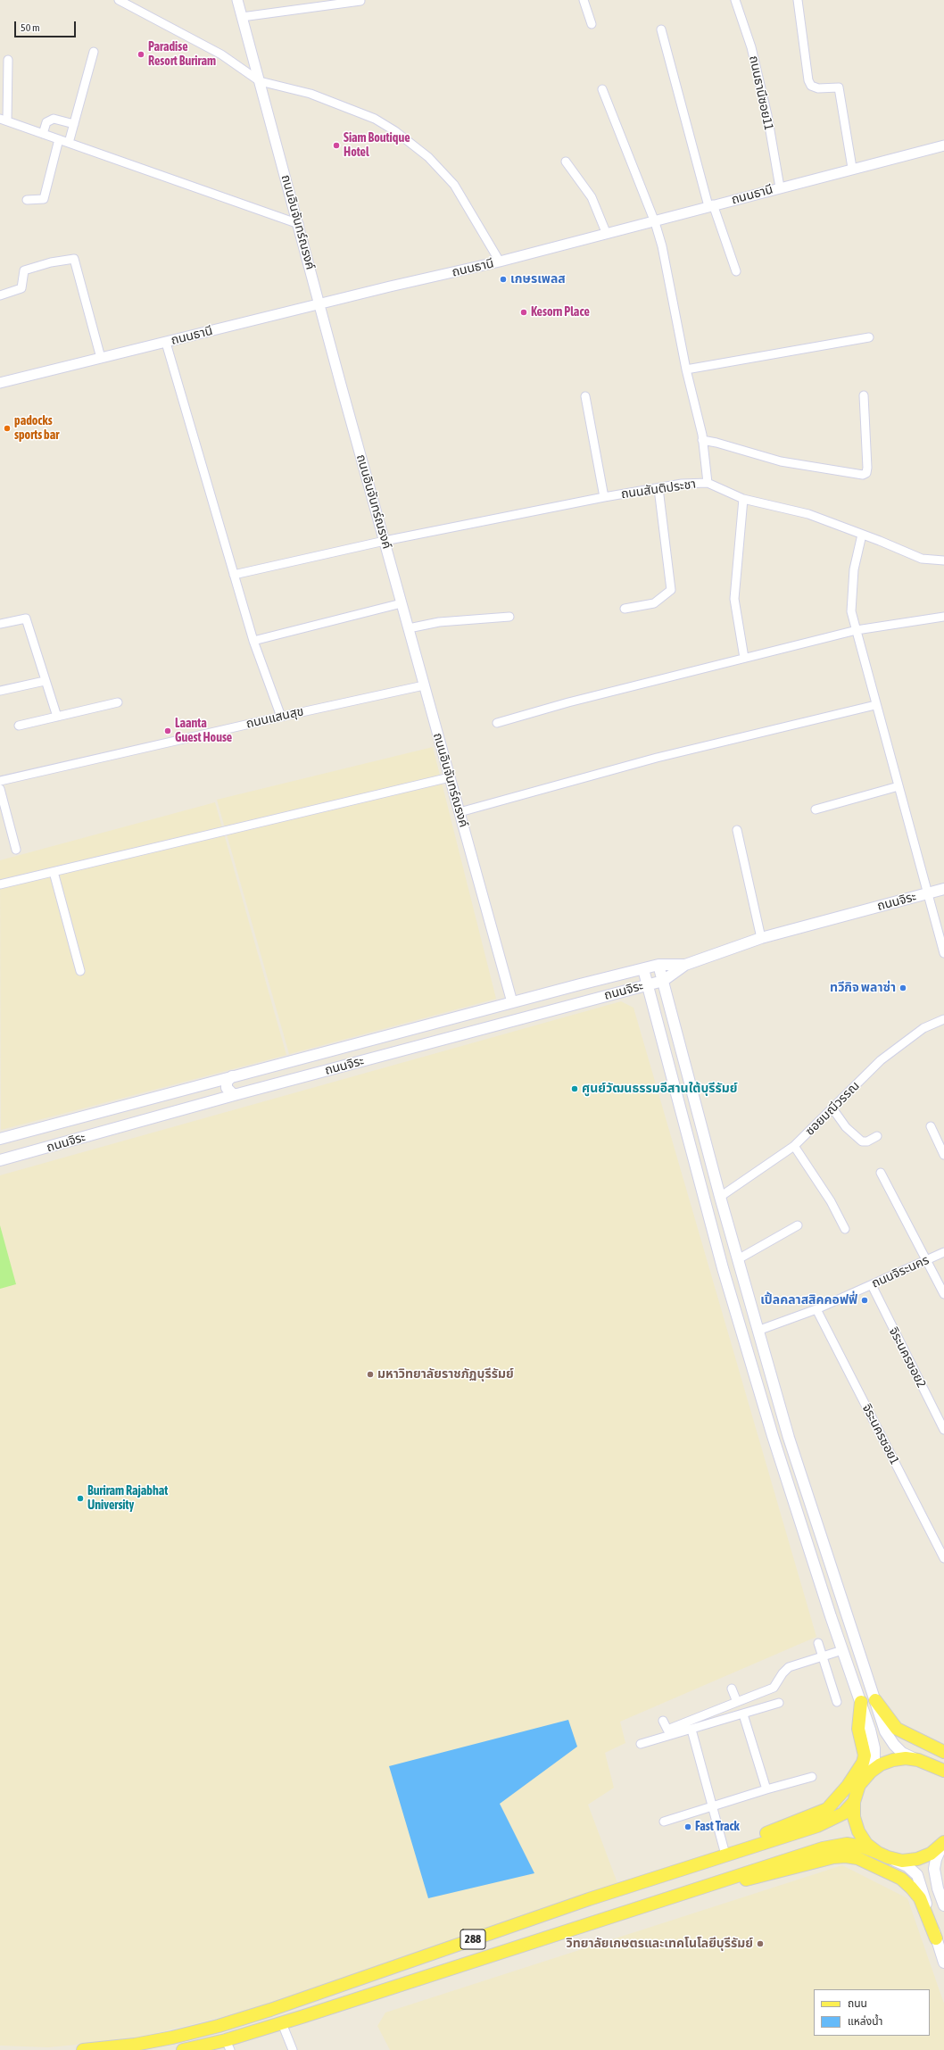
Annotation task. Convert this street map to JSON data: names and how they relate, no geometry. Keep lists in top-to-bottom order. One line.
{"streets":{"main road":["ถนนจิระ","288"],"street":["ถนนธานีซอย11","ถนนธานี","ถนนอินจันทร์ณรงค์","ถนนสันติประชา","ถนนแสนสุข","ซอยมณีวรรณ","ถนนจิระนคร","จิระนครซอย2","จิระนครซอย1"]},"crossings":[["ถนนธานีซอย11","ถนนธานี"],["ถนนธานี","ถนนอินจันทร์ณรงค์"],["ถนนอินจันทร์ณรงค์","ถนนสันติประชา"],["ถนนอินจันทร์ณรงค์","ถนนแสนสุข"],["ถนนอินจันทร์ณรงค์","ถนนจิระ"],["ถนนจิระนคร","จิระนครซอย2"],["ถนนจิระนคร","จิระนครซอย1"]],"places":["Paradise Resort Buriram","Siam Boutique Hotel","เกษรเพลส","Kesorn Place","padocks sports bar","Laanta Guest House","ทวีกิจ พลาซ่า","ศูนย์วัฒนธรรมอีสานใต้บุรีรัมย์","เปิ้ลคลาสสิคคอฟฟี่","มหาวิทยาลัยราชภัฏบุรีรัมย์","Buriram Rajabhat University","Fast Track","วิทยาลัยเกษตรและเทคโนโลยีบุรีรัมย์"],"legend":["ถนน","แหล่งน้ำ"],"scale_bar":"50 m"}
